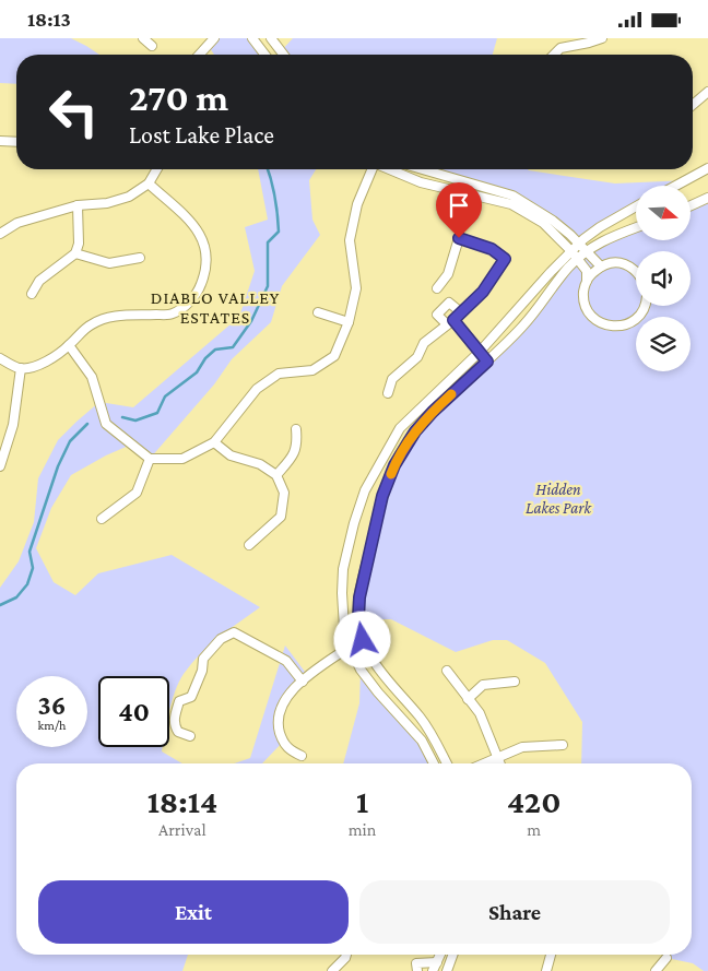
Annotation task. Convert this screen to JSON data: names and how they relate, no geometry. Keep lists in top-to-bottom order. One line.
{"districts":["DIABLO VALLEY ESTATES"],"parks":["Hidden Lakes Park"],"north":"right","page":{"status":"18:13","turn":["270 m","Lost Lake Place"],"speed":"36 km/h","limit":"40","eta":["18:14","Arrival","1","min","420","m"],"buttons":["Exit","Share"]}}
